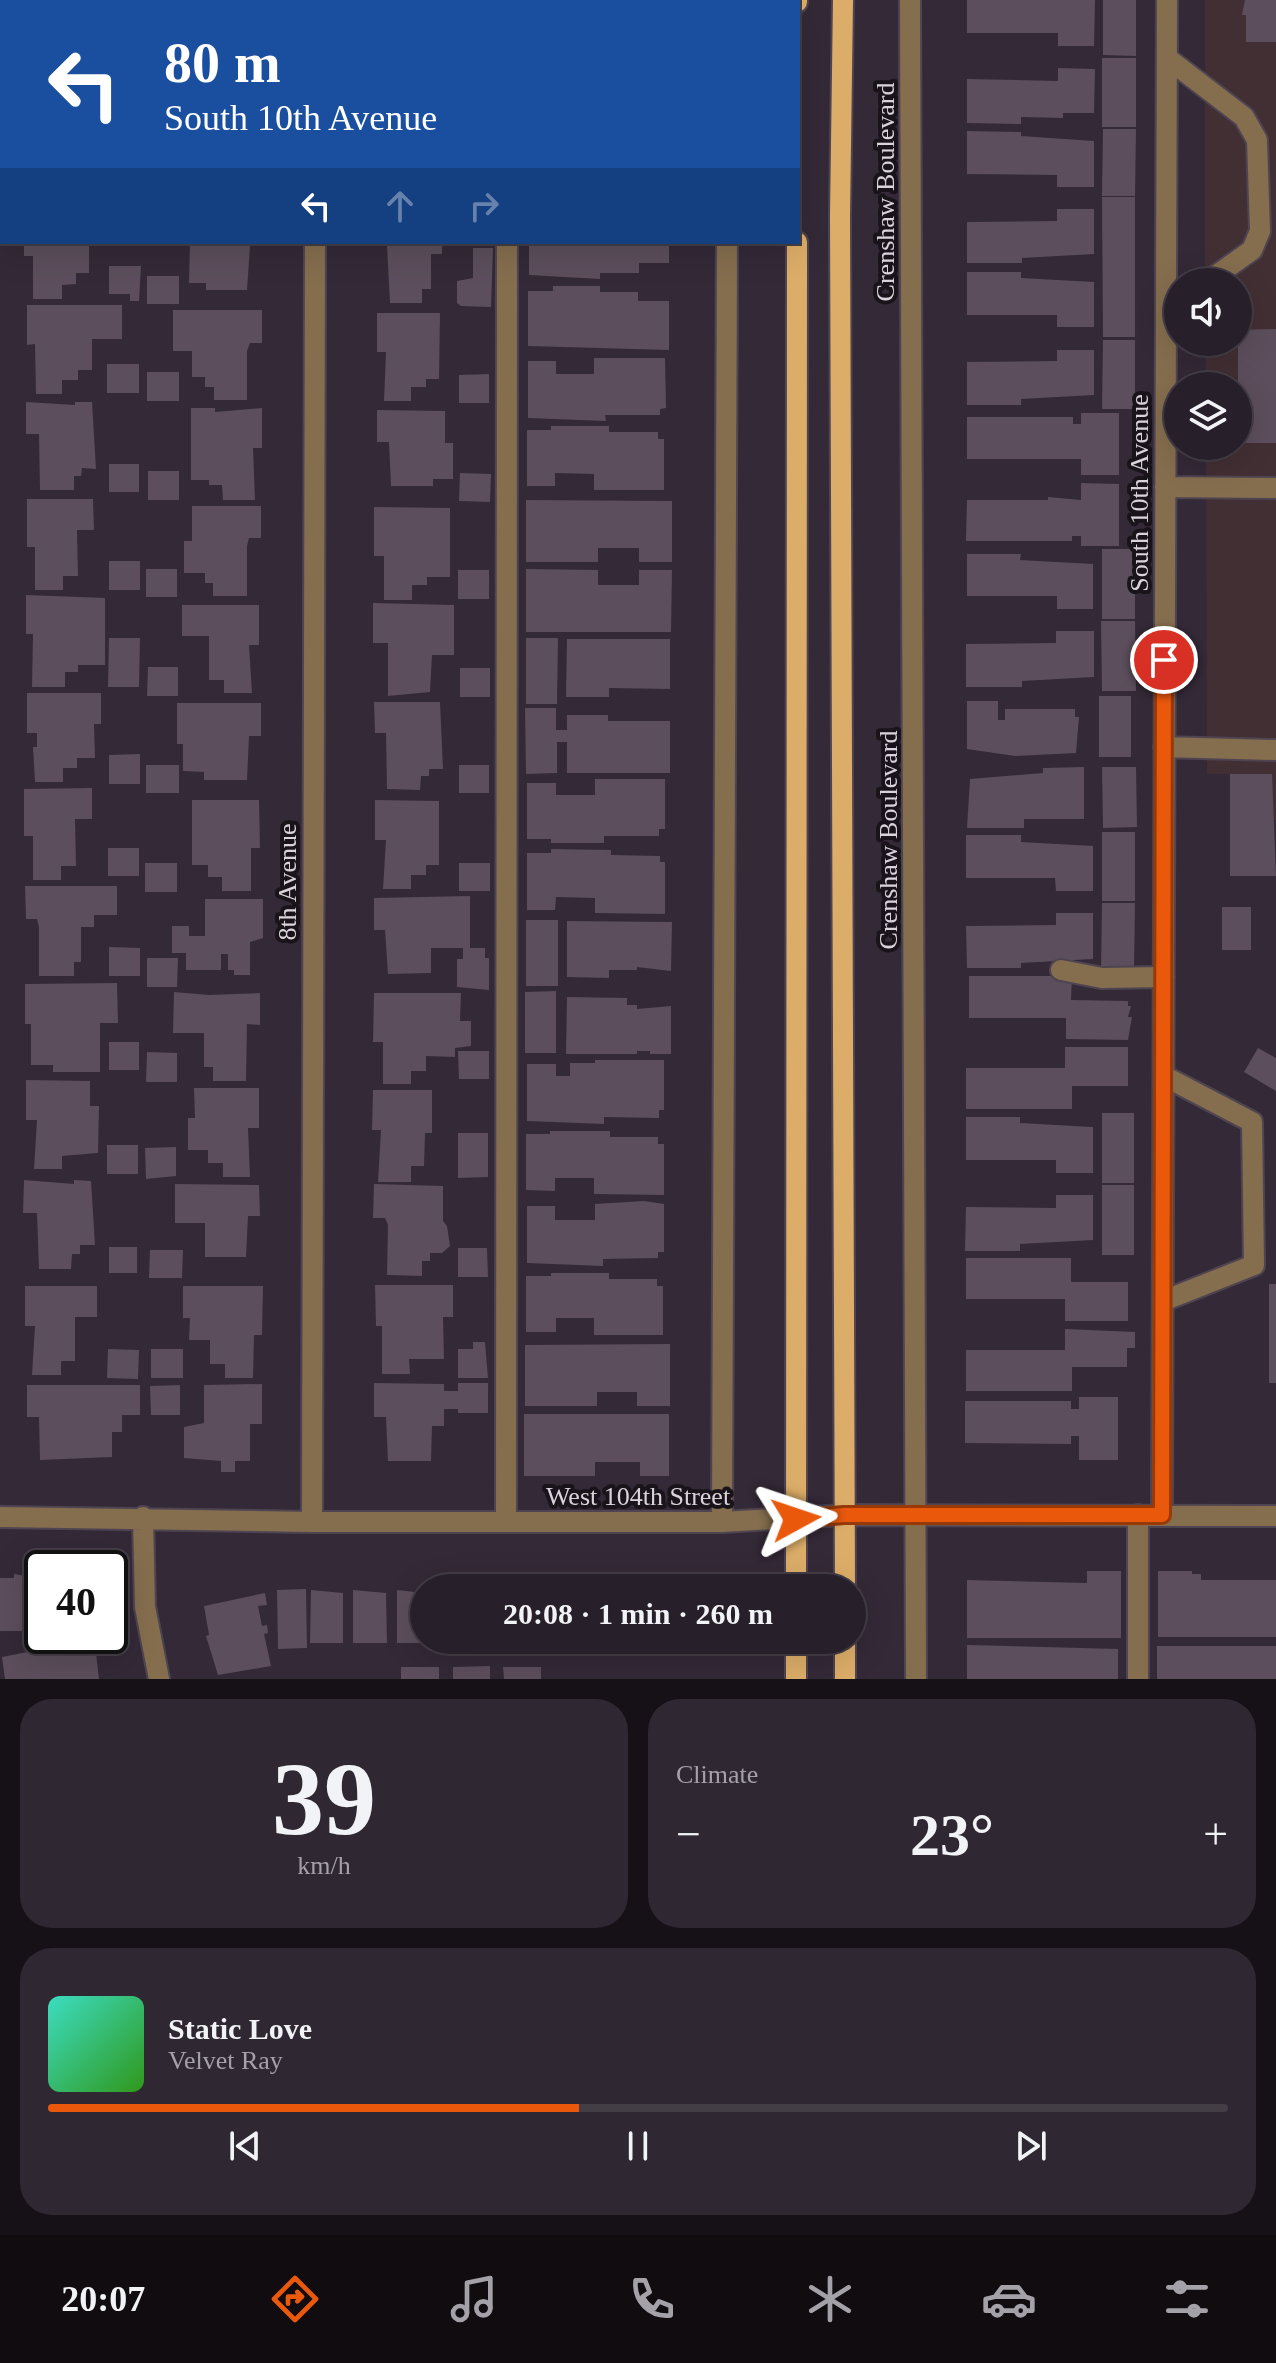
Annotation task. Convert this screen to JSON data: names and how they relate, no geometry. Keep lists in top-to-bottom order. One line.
{"streets":{"main road":["Crenshaw Boulevard"],"street":["South 10th Avenue","8th Avenue","West 104th Street"]},"crossings":[["Crenshaw Boulevard","West 104th Street"],["South 10th Avenue","West 104th Street"],["8th Avenue","West 104th Street"]],"page":{"turn":["80 m","South 10th Avenue"],"limit":"40","trip":"20:08 · 1 min · 260 m","tile":[["39","km/h"],"Climate"],"heat":["−","23°","+"],"song":["Static Love","Velvet Ray"],"tabs":"20:07"}}
